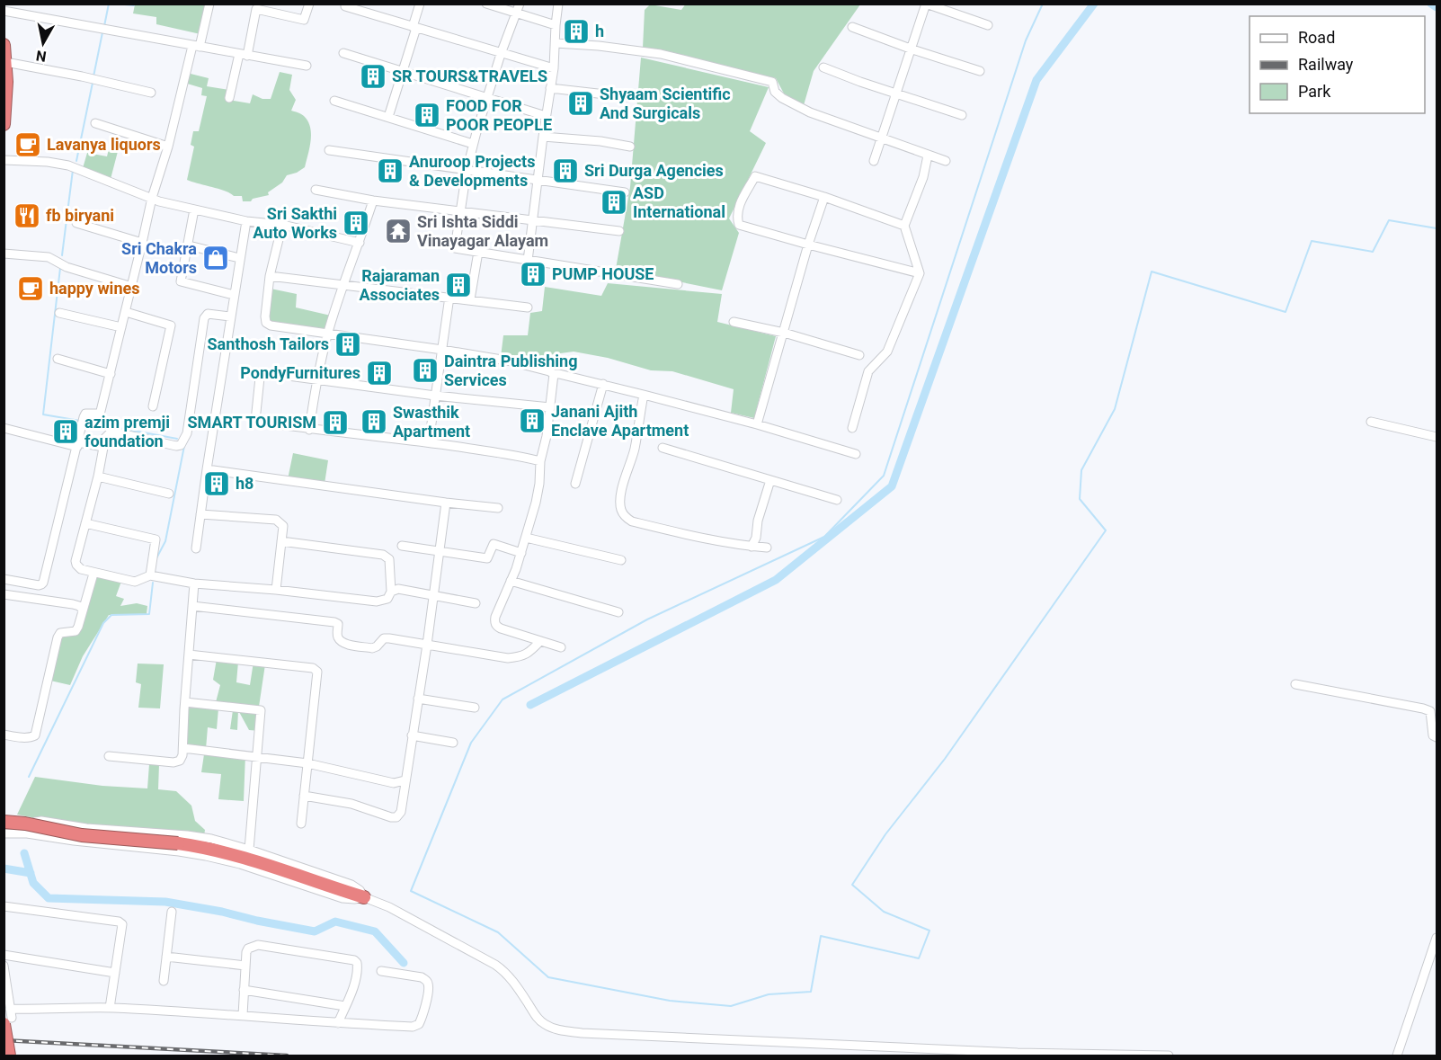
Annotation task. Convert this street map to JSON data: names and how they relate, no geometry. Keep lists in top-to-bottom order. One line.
{"places":{"building":["h","SR TOURS&TRAVELS","Shyaam Scientific And Surgicals","FOOD FOR POOR PEOPLE","Anuroop Projects & Developments","Sri Durga Agencies","ASD International","Sri Sakthi Auto Works","PUMP HOUSE","Rajaraman Associates","Santhosh Tailors","Daintra Publishing Services","PondyFurnitures","Janani Ajith Enclave Apartment","Swasthik Apartment","SMART TOURISM","azim premji foundation","h8"],"cafe":["Lavanya liquors","happy wines"],"restaurant":["fb biryani"],"temple":["Sri Ishta Siddi Vinayagar Alayam"],"shop":["Sri Chakra Motors"]},"legend":["Road","Railway","Park"],"north":"bottom"}
